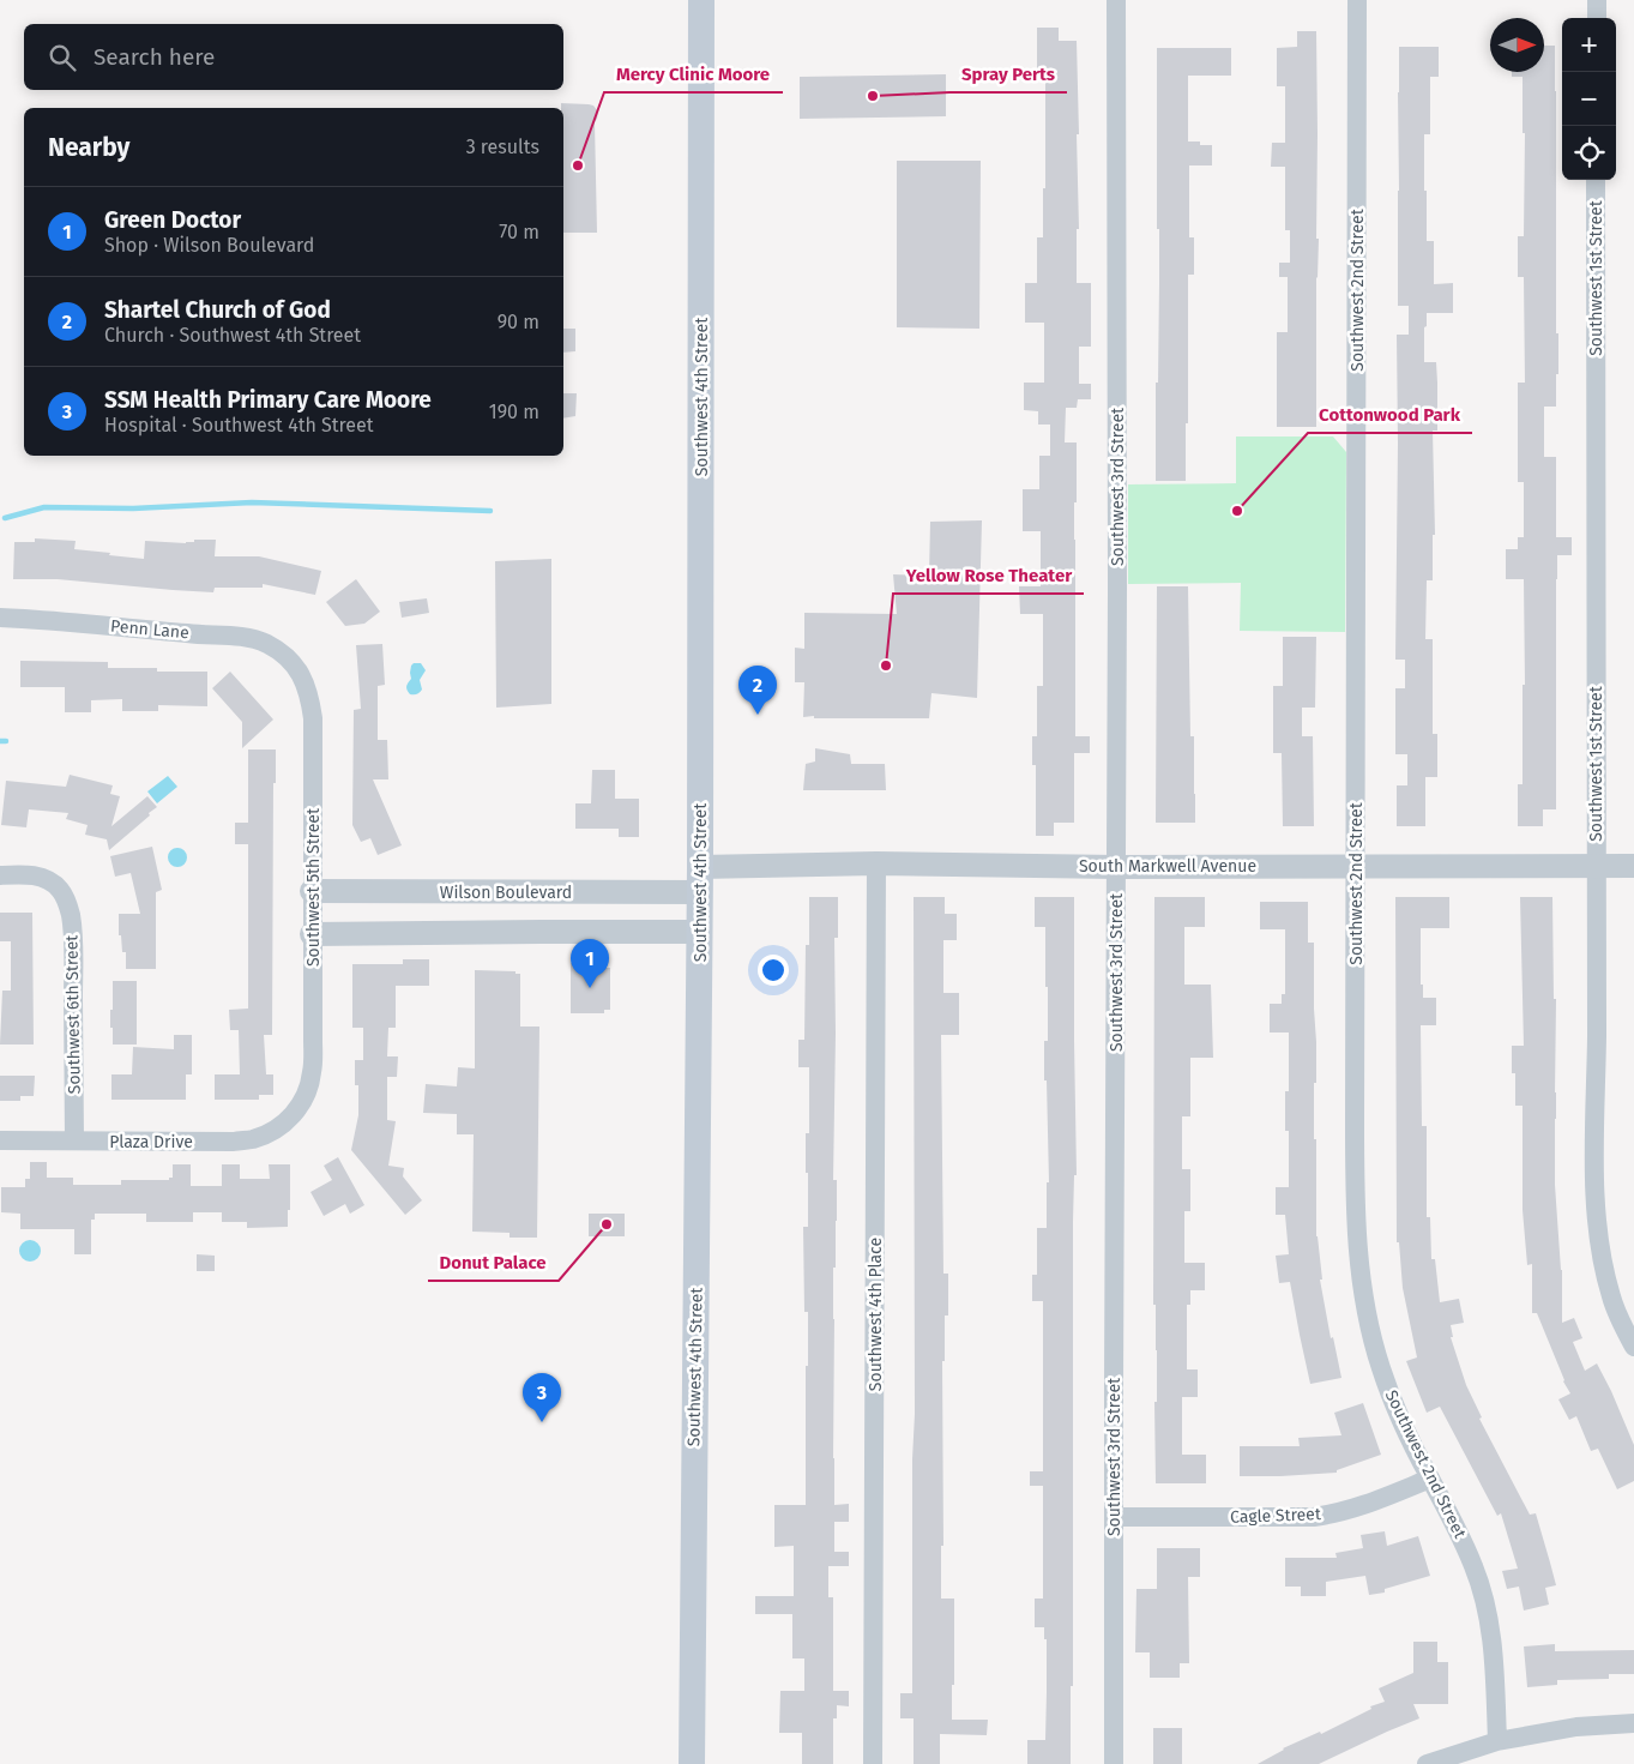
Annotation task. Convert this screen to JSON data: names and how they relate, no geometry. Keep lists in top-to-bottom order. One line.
{"streets":{"main road":["Southwest 4th Street"],"street":["Southwest 1st Street","Southwest 2nd Street","Southwest 3rd Street","Penn Lane","South Markwell Avenue","Southwest 5th Street","Wilson Boulevard","Southwest 6th Street","Plaza Drive","Southwest 4th Place","Cagle Street"]},"crossings":[["Southwest 1st Street","South Markwell Avenue"],["Southwest 2nd Street","South Markwell Avenue"],["Southwest 2nd Street","Cagle Street"],["Southwest 4th Street","South Markwell Avenue"],["Southwest 4th Street","Wilson Boulevard"],["Southwest 3rd Street","South Markwell Avenue"],["Southwest 3rd Street","Cagle Street"],["Penn Lane","Southwest 5th Street"],["South Markwell Avenue","Wilson Boulevard"],["South Markwell Avenue","Southwest 4th Place"],["Southwest 5th Street","Wilson Boulevard"],["Southwest 5th Street","Plaza Drive"],["Southwest 6th Street","Plaza Drive"]],"places":["Spray Perts","Mercy Clinic Moore","Cottonwood Park","Yellow Rose Theater","Donut Palace"],"north":"right","page":{"map_buttons":["+","−"],"search":"Search here","heading":["Nearby","3 results"],"list":[{"mark":"1","name":"Green Doctor","note":"Shop · Wilson Boulevard","value":"70 m"},{"mark":"2","name":"Shartel Church of God","note":"Church · Southwest 4th Street","value":"90 m"},{"mark":"3","name":"SSM Health Primary Care Moore","note":"Hospital · Southwest 4th Street","value":"190 m"}],"pins":["2","1","3"]}}
